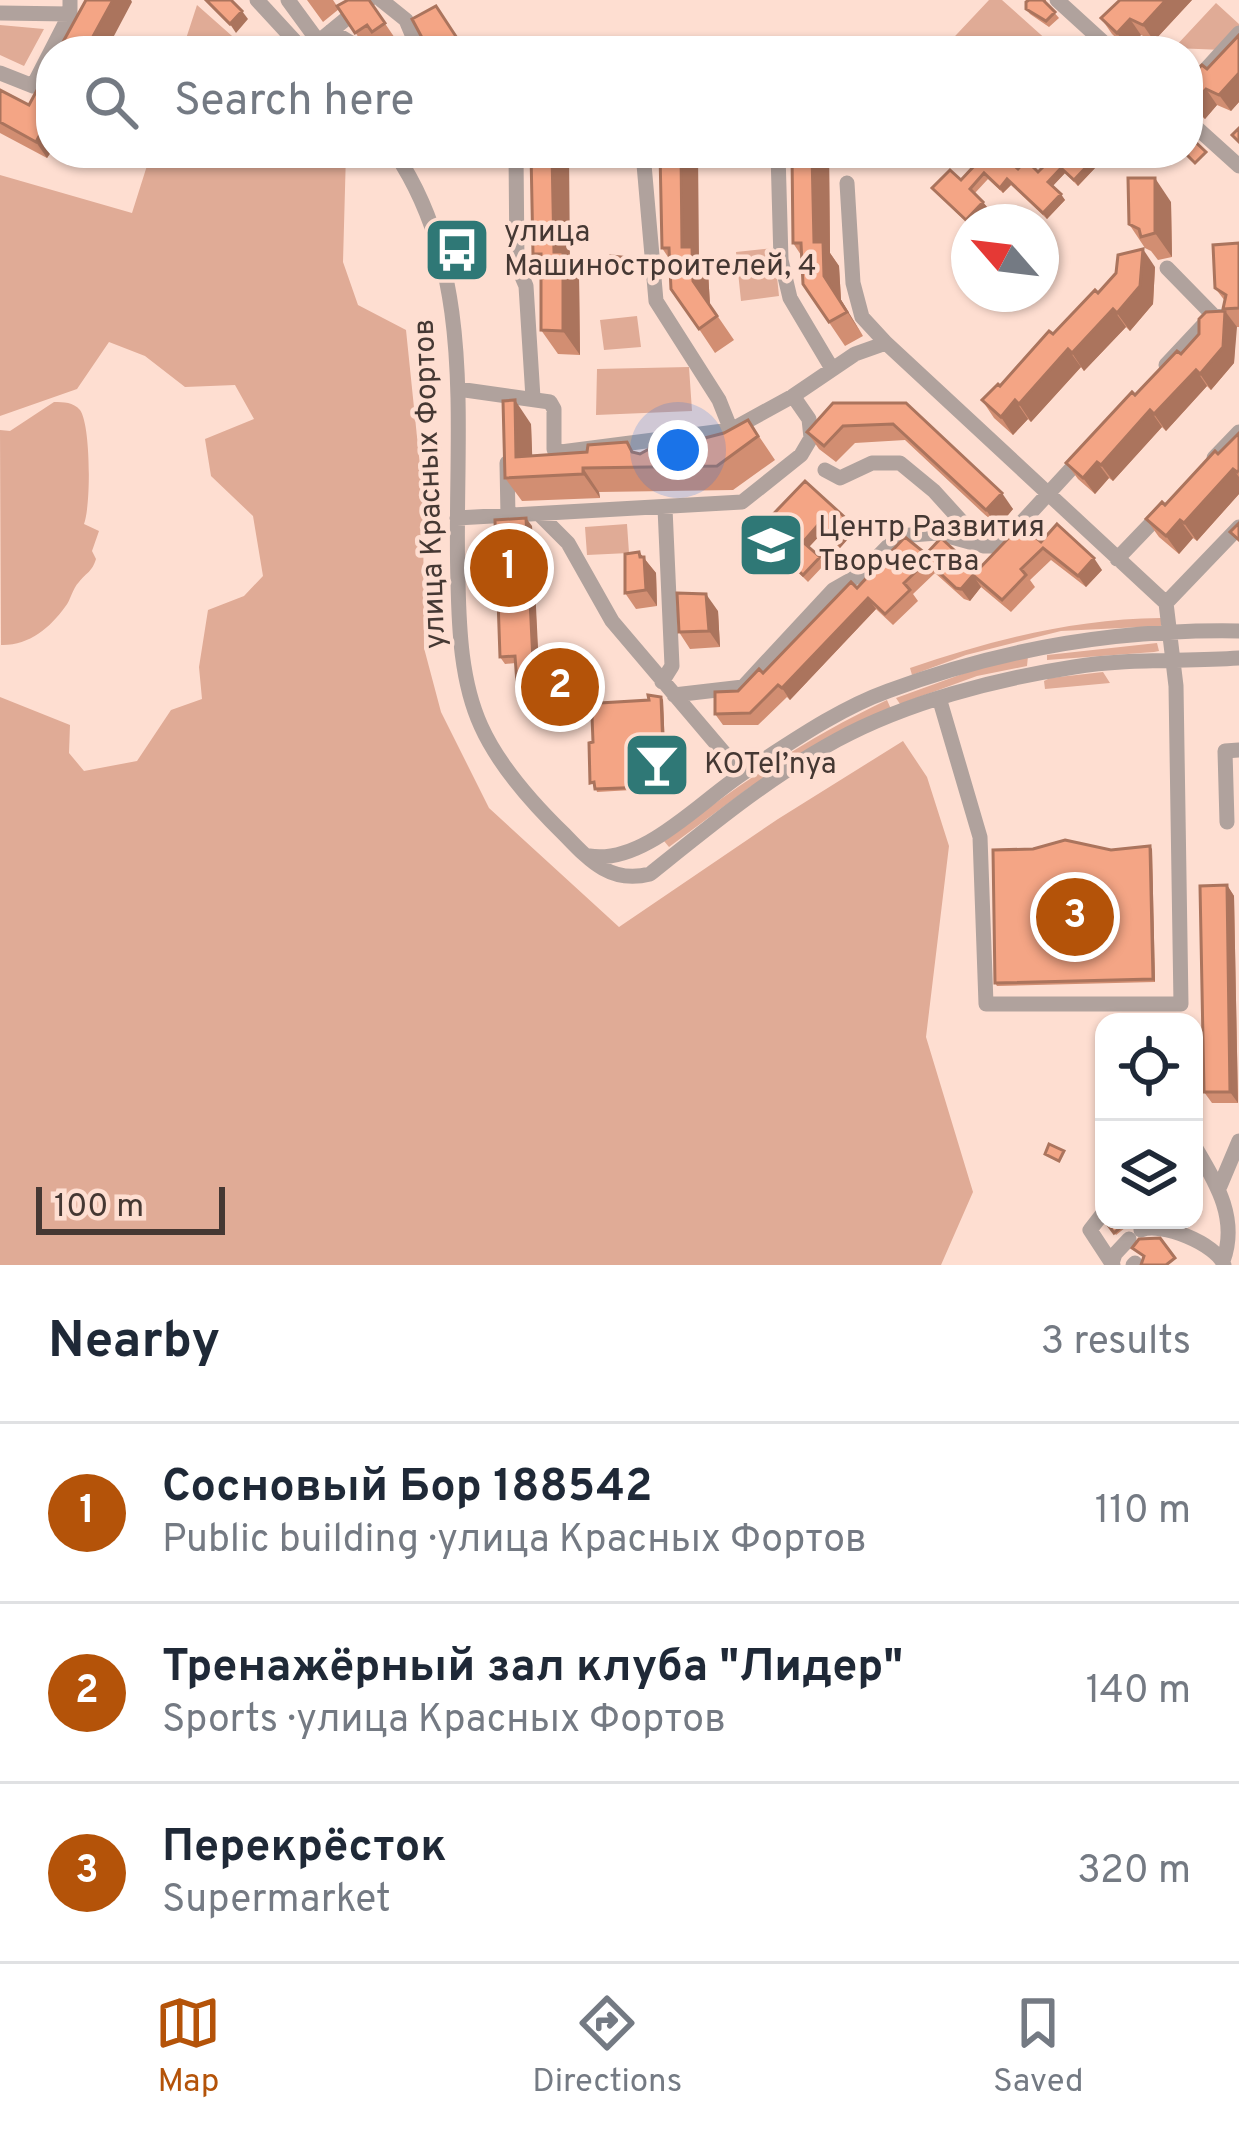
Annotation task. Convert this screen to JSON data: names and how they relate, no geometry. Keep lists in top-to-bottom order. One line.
{"streets":{"street":["улица Красных Фортов"]},"places":{"bus stop":["улица Машиностроителей, 4"],"school or university":["Центр Развития Творчества"],"bar":["KOTel’nya"]},"scale_bar":"100 m","north":"top left","page":{"search":"Search here","pins":["1","2","3"],"scale":"100 m","heading":["Nearby","3 results"],"list":[{"mark":"1","name":"Сосновый Бор 188542","note":"Public building · улица Красных Фортов","value":"110 m"},{"mark":"2","name":"Тренажёрный зал клуба \"Лидер\"","note":"Sports · улица Красных Фортов","value":"140 m"},{"mark":"3","name":"Перекрёсток","note":"Supermarket","value":"320 m"}],"nav":["Map","Directions","Saved"]}}
